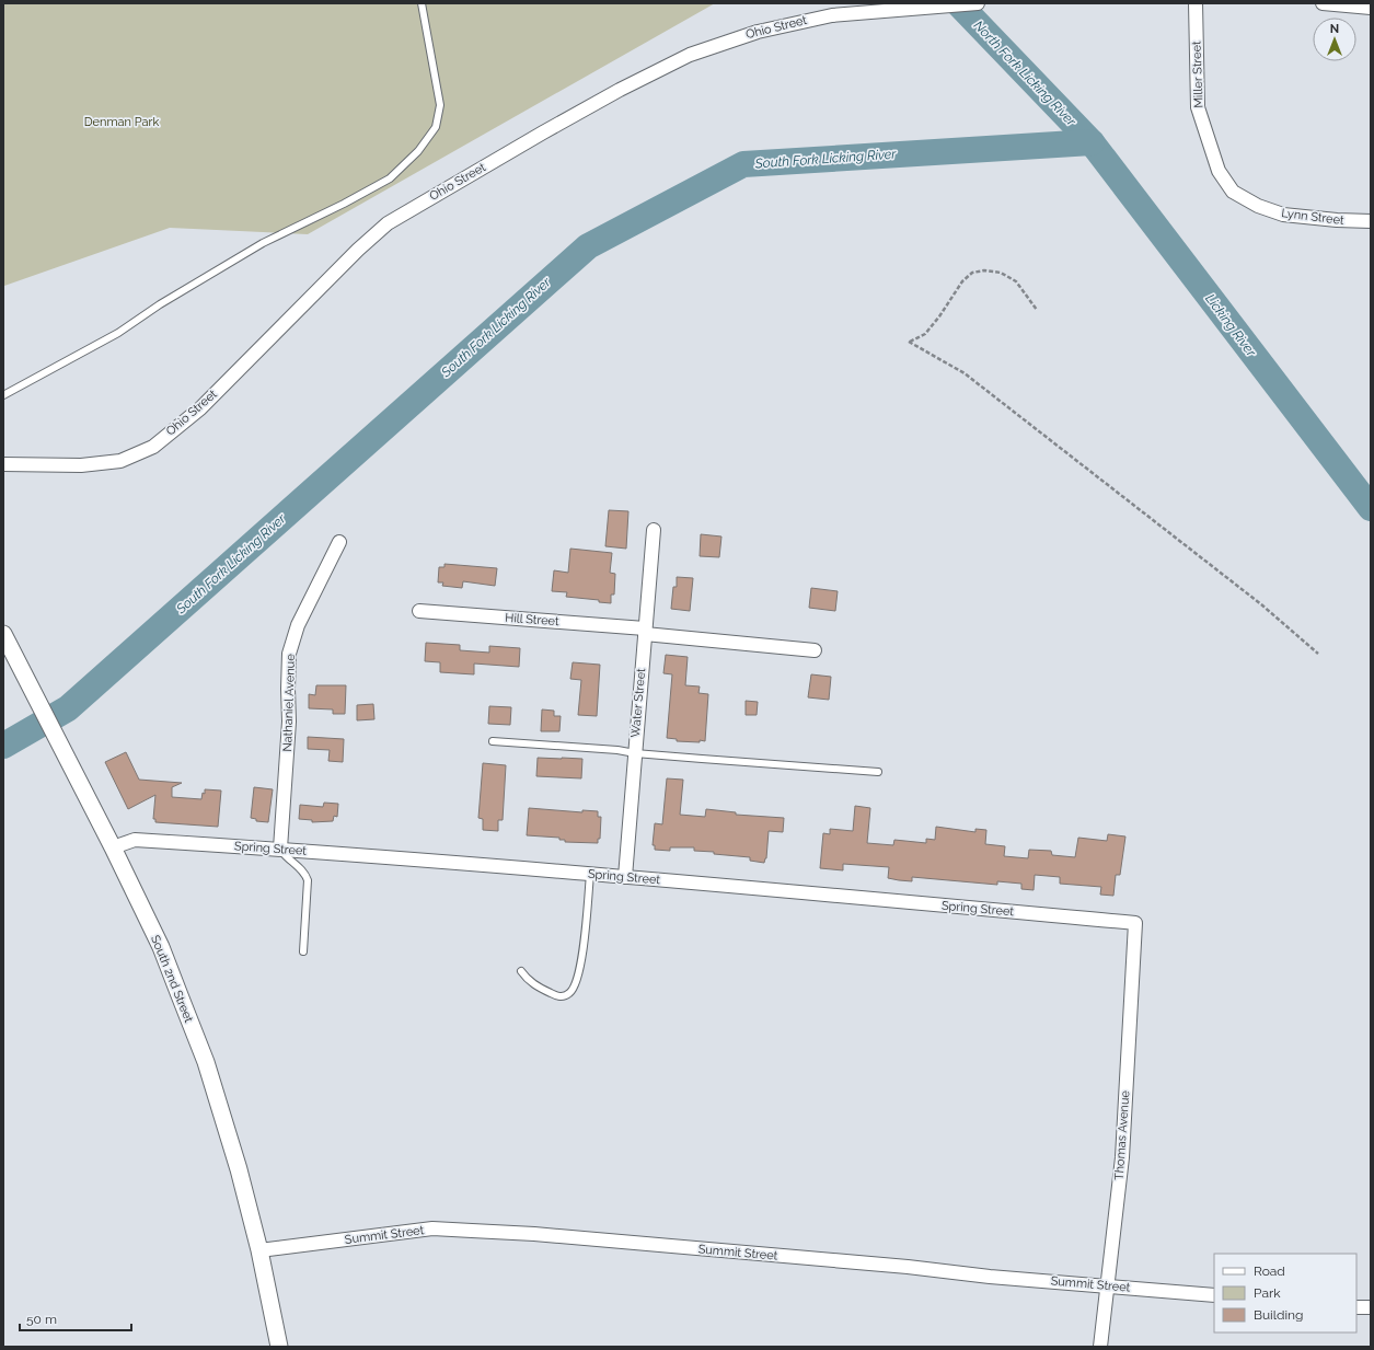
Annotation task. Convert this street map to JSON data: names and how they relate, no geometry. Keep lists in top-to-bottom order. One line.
{"streets":{"street":["Ohio Street","Miller Street","Lynn Street","Hill Street","Nathaniel Avenue","Water Street","Spring Street","South 2nd Street","Thomas Avenue","Summit Street"]},"crossings":[["Miller Street","Lynn Street"],["Hill Street","Water Street"],["Nathaniel Avenue","Spring Street"],["Water Street","Spring Street"],["Spring Street","South 2nd Street"],["Spring Street","Thomas Avenue"],["South 2nd Street","Summit Street"],["Thomas Avenue","Summit Street"]],"water":["North Fork Licking River","South Fork Licking River","Licking River"],"parks":["Denman Park"],"legend":["Road","Park","Building"],"scale_bar":"50 m","north":"top"}
